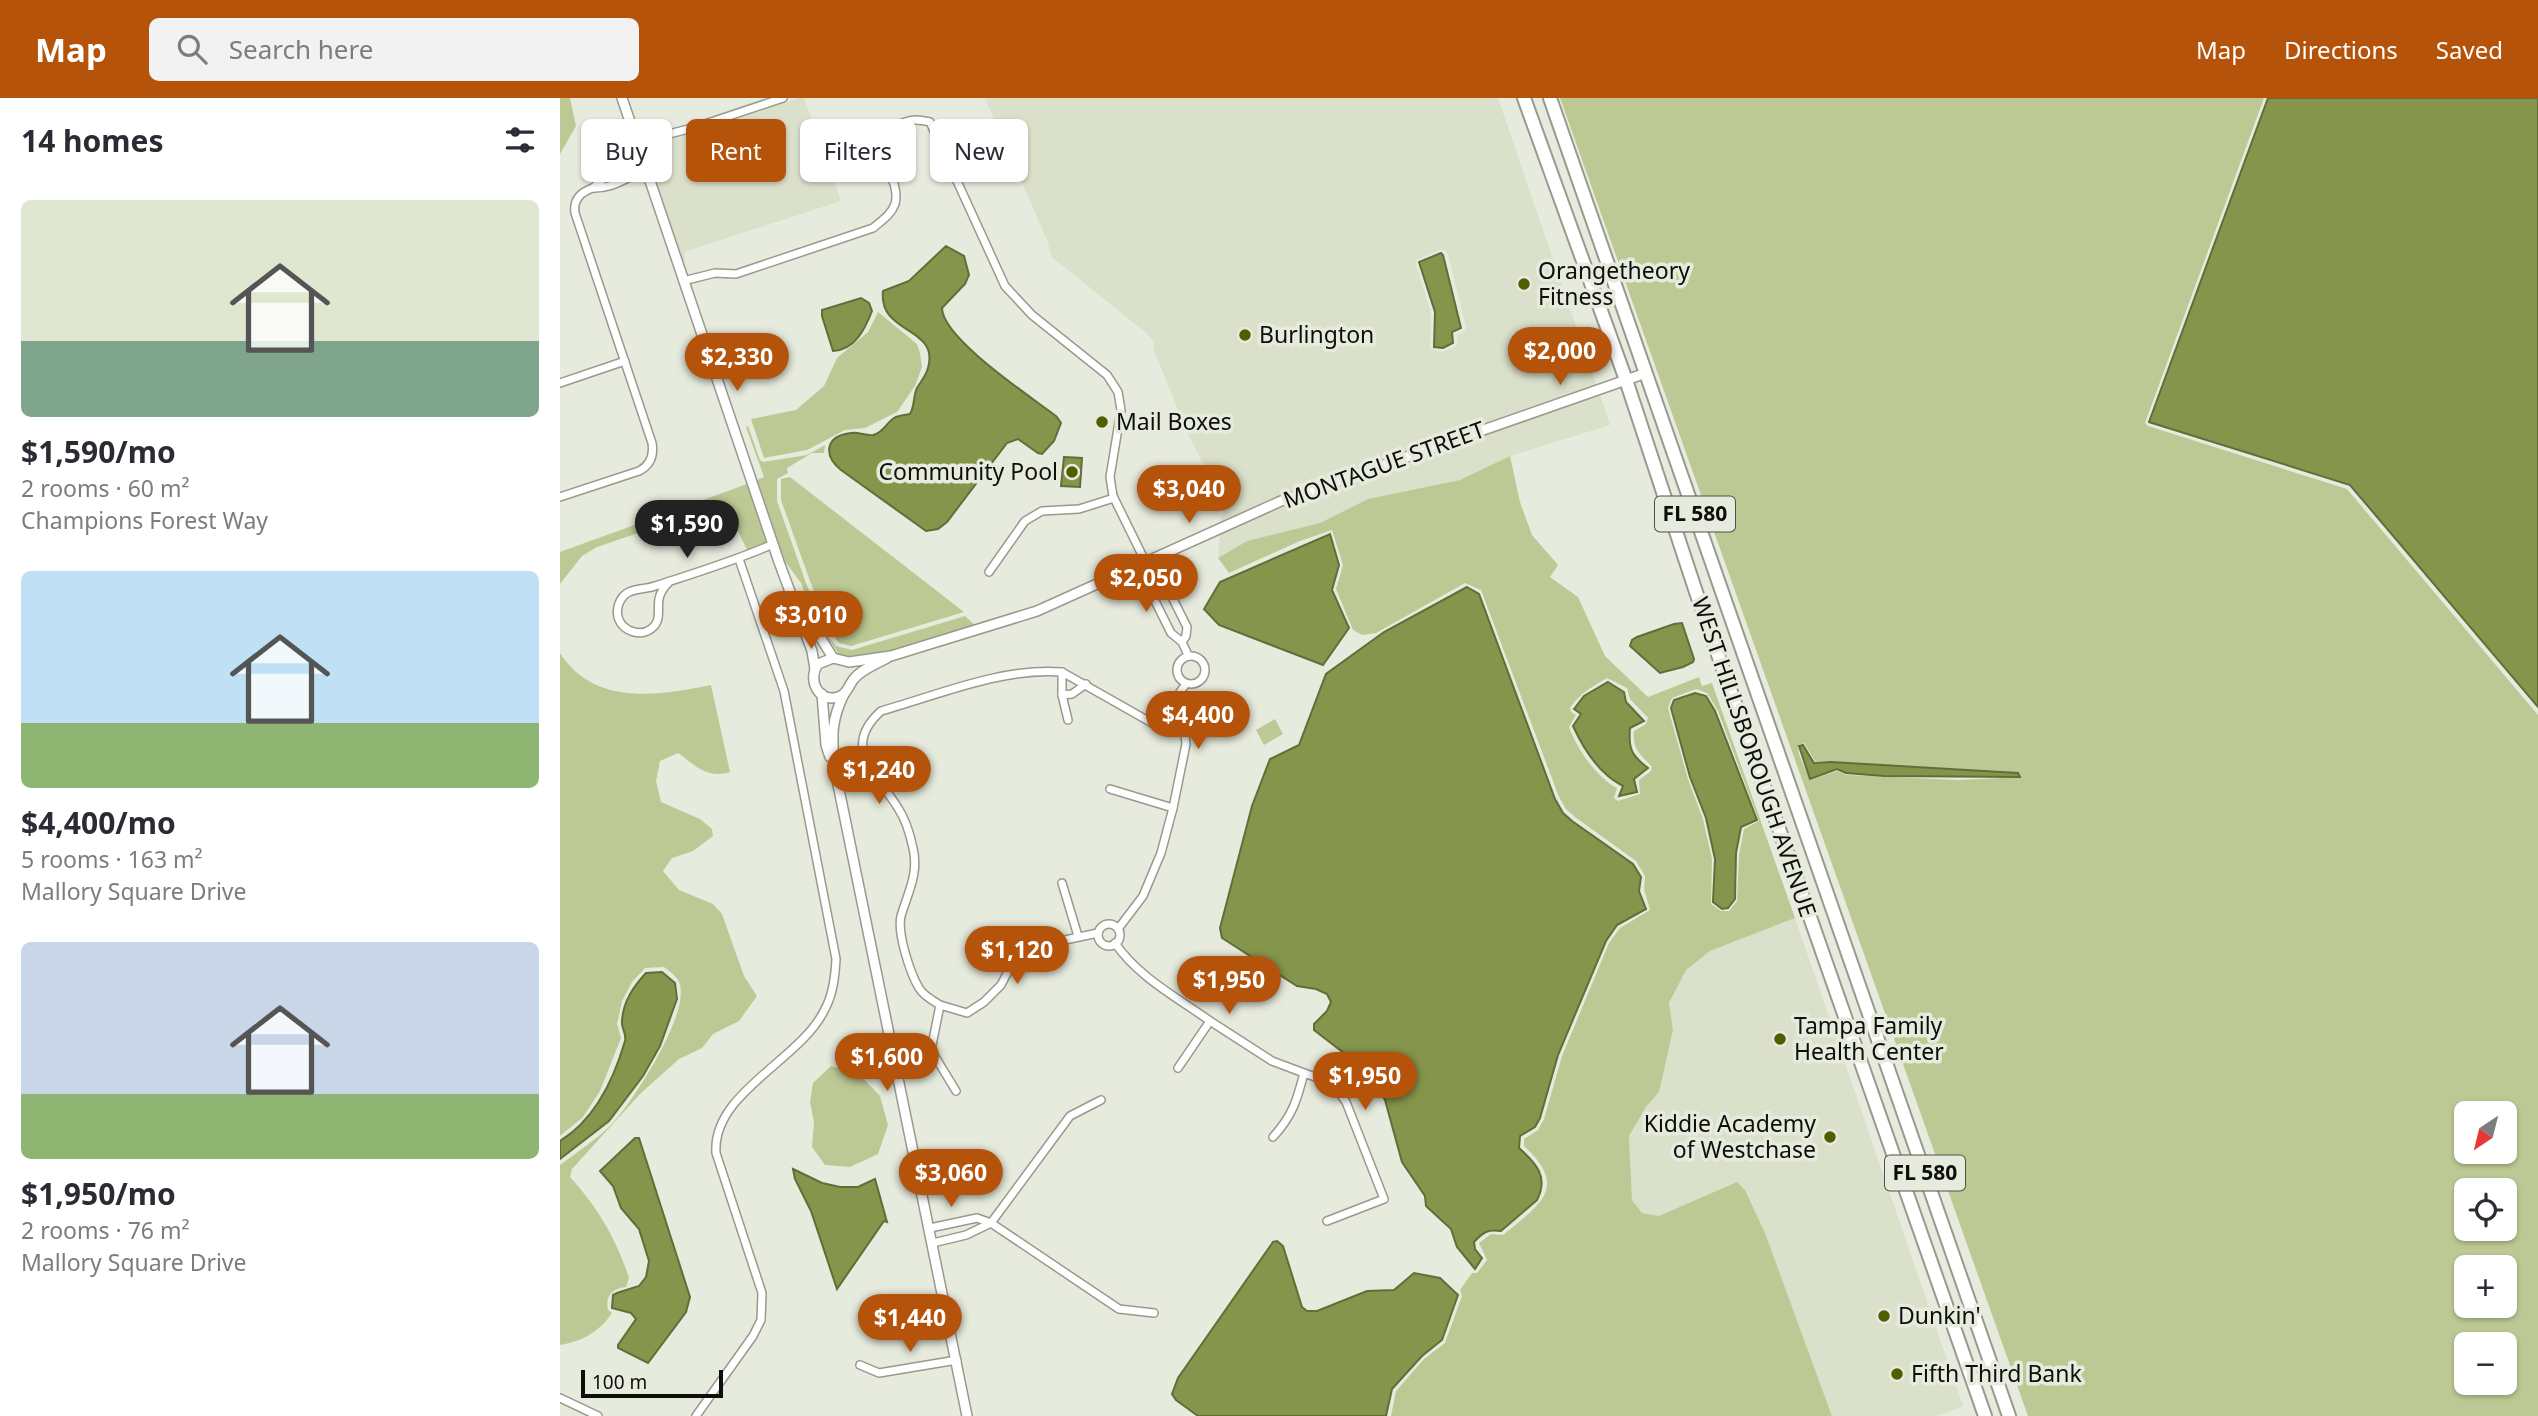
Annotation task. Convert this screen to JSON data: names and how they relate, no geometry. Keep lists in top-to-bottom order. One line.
{"streets":{"main road":["FL 580","WEST HILLSBOROUGH AVENUE"],"street":["MONTAGUE STREET"]},"crossings":[["MONTAGUE STREET","WEST HILLSBOROUGH AVENUE"]],"places":["Orangetheory Fitness","Burlington","Mail Boxes","Community Pool","Tampa Family Health Center","Kiddie Academy of Westchase","Dunkin'","Fifth Third Bank"],"scale_bar":"100 m","north":"bottom left","page":{"header":"Map","search":"Search here","nav":["Map","Directions","Saved"],"heading":"14 homes","chip":["Buy","Rent","Filters","New"],"list":[{"name":"$1,590/mo","note":"2 rooms · 60 m² · Champions Forest Way"},{"name":"$4,400/mo","note":"5 rooms · 163 m² · Mallory Square Drive"},{"name":"$1,950/mo","note":"2 rooms · 76 m² · Mallory Square Drive"}],"price":["$2,000","$2,330","$3,040","$1,590","$2,050","$3,010","$4,400","$1,240","$1,120","$1,950","$1,600","$1,950","$3,060","$1,440"],"map_buttons":["+","−"],"scale":"100 m"}}
